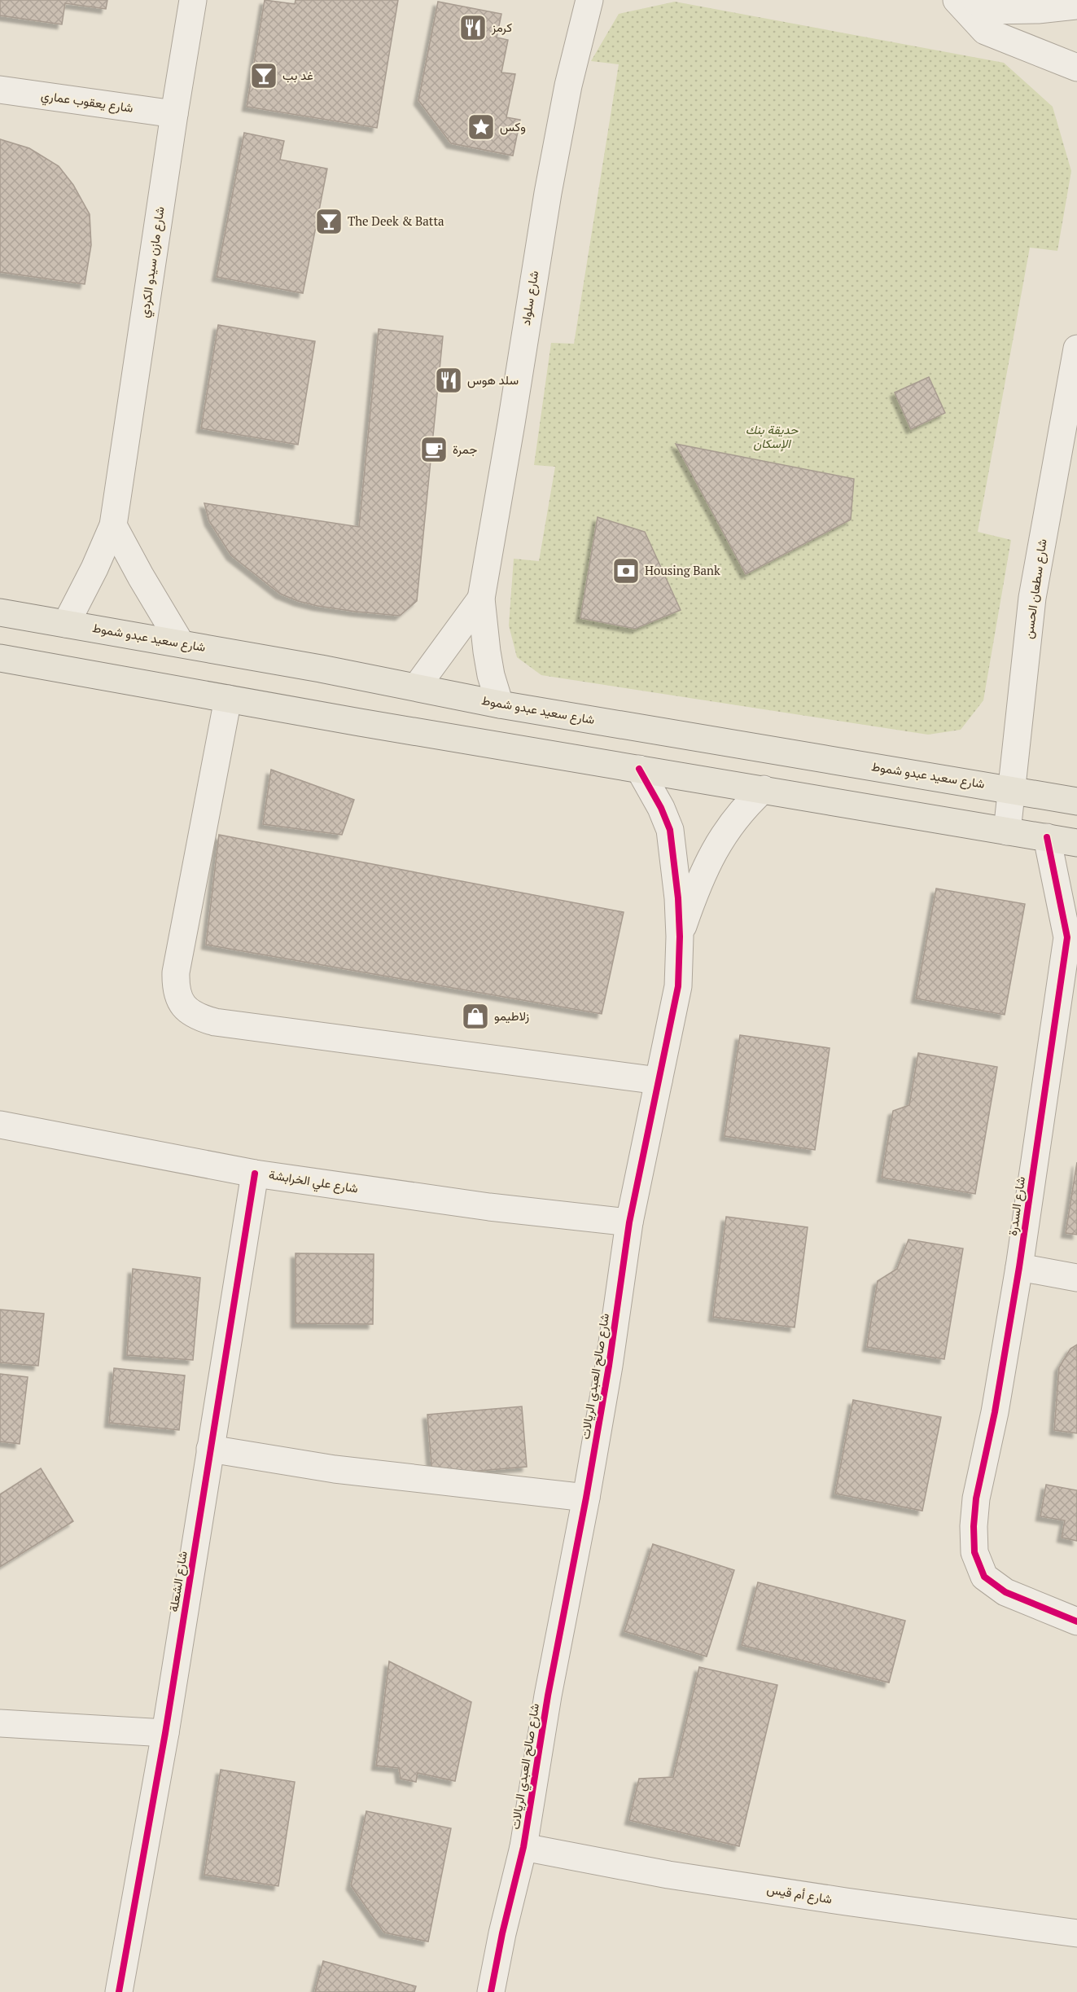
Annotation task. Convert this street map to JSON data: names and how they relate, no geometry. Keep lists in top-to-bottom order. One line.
{"streets":{"main road":["شارع سعيد عبدو شموط"],"street":["شارع يعقوب عماري","شارع مازن سيدو الكردي","شارع سلواد","شارع سطعان الحسن","شارع علي الخرابشة","شارع السدرة","شارع صالح العبدي الريالات","شارع الشعلة","شارع أم قيس"]},"crossings":[["شارع يعقوب عماري","شارع مازن سيدو الكردي"],["شارع مازن سيدو الكردي","شارع سعيد عبدو شموط"],["شارع سلواد","شارع سعيد عبدو شموط"],["شارع سطعان الحسن","شارع سعيد عبدو شموط"],["شارع علي الخرابشة","شارع صالح العبدي الريالات"],["شارع علي الخرابشة","شارع الشعلة"],["شارع صالح العبدي الريالات","شارع أم قيس"]],"parks":["حديقة بنك الإسكان"],"places":{"restaurant":["كرمز","سلد هوس"],"bar":["غد بب","The Deek & Batta"],"place":["وكس"],"cafe":["جمرة"],"bank":["Housing Bank"],"shop":["زلاطيمو"]}}
